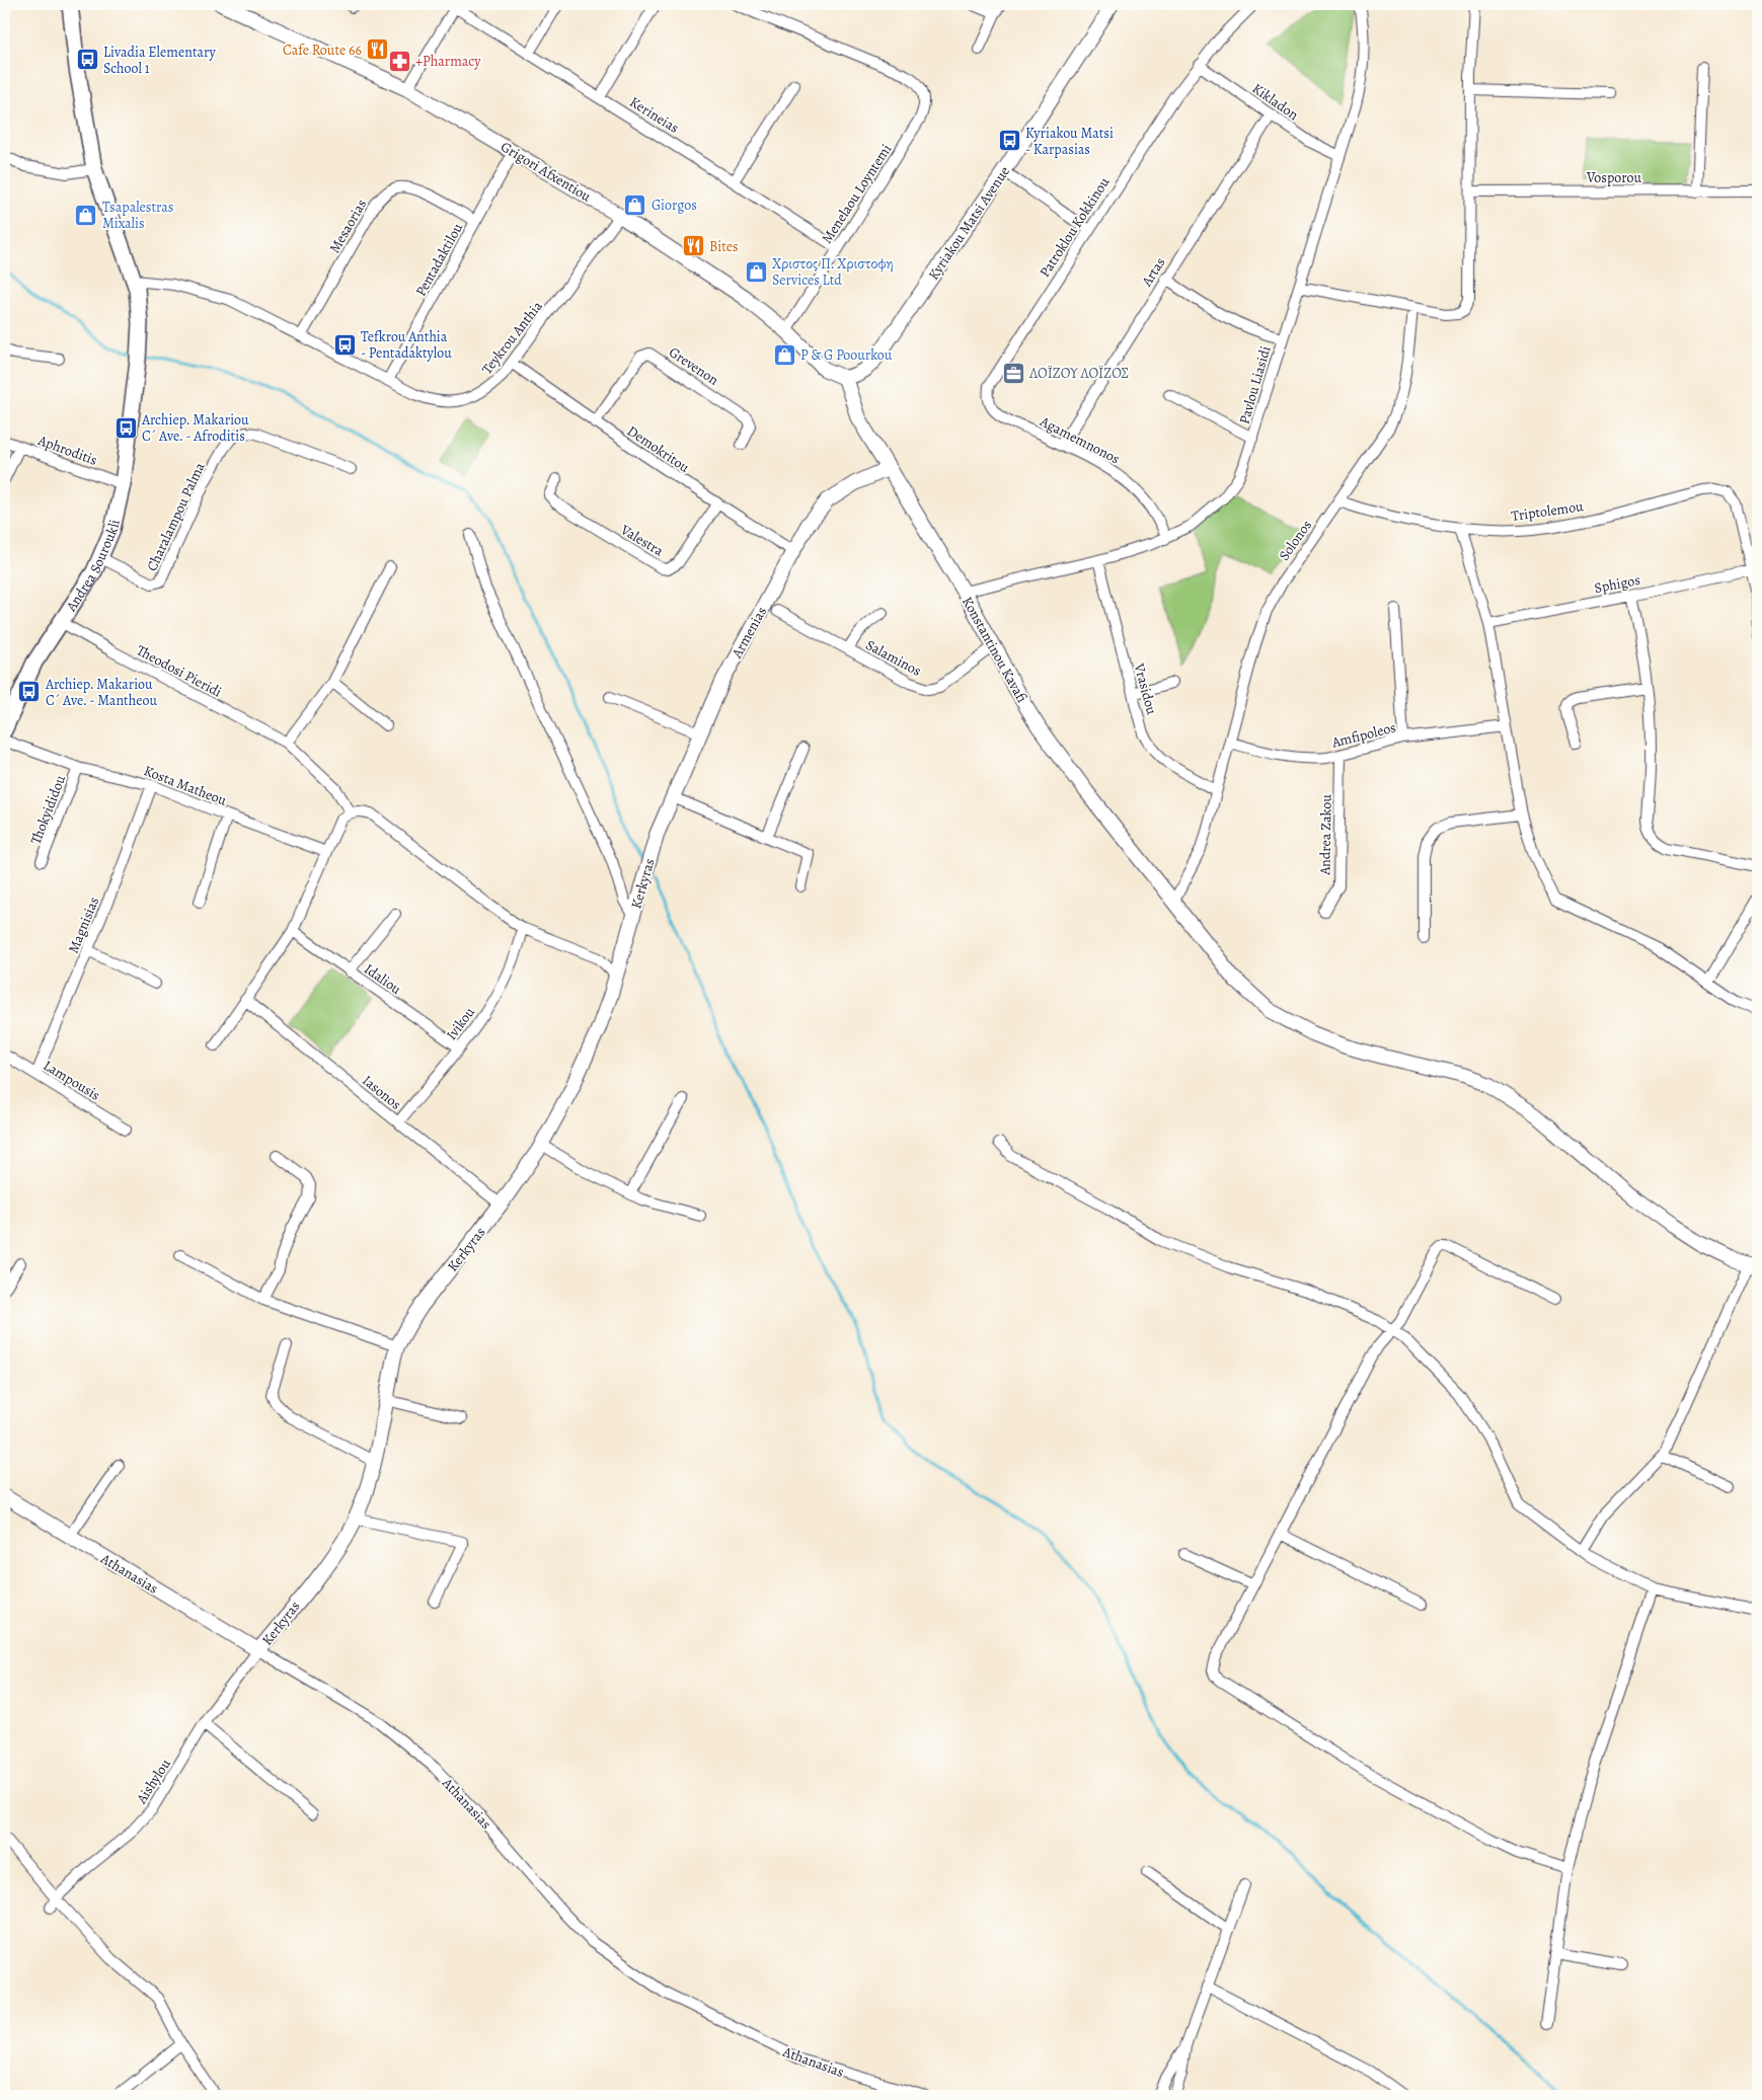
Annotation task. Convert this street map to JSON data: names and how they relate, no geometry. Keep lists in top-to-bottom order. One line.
{"streets":{"main road":["Andrea Souroukli"],"street":["Kikladon","Kerineias","Grigori Afxentiou","Vosporou","Menelaou Loyntemi","Kyriakou Matsi Avenue","Mesaorias","Patroklou Kokkinou","Pentadaktilou","Artas","Teykrou Anthia","Grevenon","Pavlou Liasidi","Agamemnonos","Demokritou","Aphroditis","Triptolemou","Charalampou Palma","Valestra","Solonos","Sphigos","Armenias","Konstantinou Kavafi","Salaminos","Theodosi Pieridi","Vrasidou","Amfipoleos","Kosta Matheou","Thokyididou","Andrea Zakou","Kerkyras","Magnisias","Idaliou","Ivikou","Lampousis","Iasonos","Athanasias","Aishylou"]},"crossings":[["Kikladon","Patroklou Kokkinou"],["Kikladon","Artas"],["Kikladon","Pavlou Liasidi"],["Kerineias","Menelaou Loyntemi"],["Grigori Afxentiou","Menelaou Loyntemi"],["Grigori Afxentiou","Kyriakou Matsi Avenue"],["Grigori Afxentiou","Pentadaktilou"],["Grigori Afxentiou","Teykrou Anthia"],["Grigori Afxentiou","Konstantinou Kavafi"],["Kyriakou Matsi Avenue","Konstantinou Kavafi"],["Mesaorias","Pentadaktilou"],["Mesaorias","Teykrou Anthia"],["Patroklou Kokkinou","Agamemnonos"],["Pentadaktilou","Teykrou Anthia"],["Artas","Agamemnonos"],["Teykrou Anthia","Demokritou"],["Teykrou Anthia","Andrea Souroukli"],["Grevenon","Demokritou"],["Pavlou Liasidi","Agamemnonos"],["Pavlou Liasidi","Konstantinou Kavafi"],["Pavlou Liasidi","Vrasidou"],["Demokritou","Valestra"],["Demokritou","Armenias"],["Aphroditis","Andrea Souroukli"],["Triptolemou","Solonos"],["Triptolemou","Sphigos"],["Charalampou Palma","Andrea Souroukli"],["Solonos","Konstantinou Kavafi"],["Solonos","Vrasidou"],["Solonos","Amfipoleos"],["Andrea Souroukli","Theodosi Pieridi"],["Armenias","Konstantinou Kavafi"],["Armenias","Kerkyras"],["Konstantinou Kavafi","Salaminos"],["Amfipoleos","Andrea Zakou"],["Kosta Matheou","Thokyididou"],["Kosta Matheou","Magnisias"],["Kerkyras","Iasonos"],["Kerkyras","Athanasias"],["Kerkyras","Aishylou"],["Magnisias","Lampousis"],["Idaliou","Ivikou"],["Ivikou","Iasonos"],["Athanasias","Aishylou"]],"places":{"restaurant":["Cafe Route 66","Bites"],"bus stop":["Livadia Elementary School 1","Kyriakou Matsi - Karpasias","Tefkrou Anthia - Pentadaktylou","Archiep. Makariou C´ Ave. - Afroditis","Archiep. Makariou C´ Ave. - Mantheou"],"pharmacy":["+Pharmacy"],"shop":["Giorgos","Tsapalestras Mixalis","Χριστος Π. Χριστοφη Services Ltd","P & G Poourkou"],"office":["ΛΟΪΖΟΥ ΛΟΪΖΟΣ"]}}
